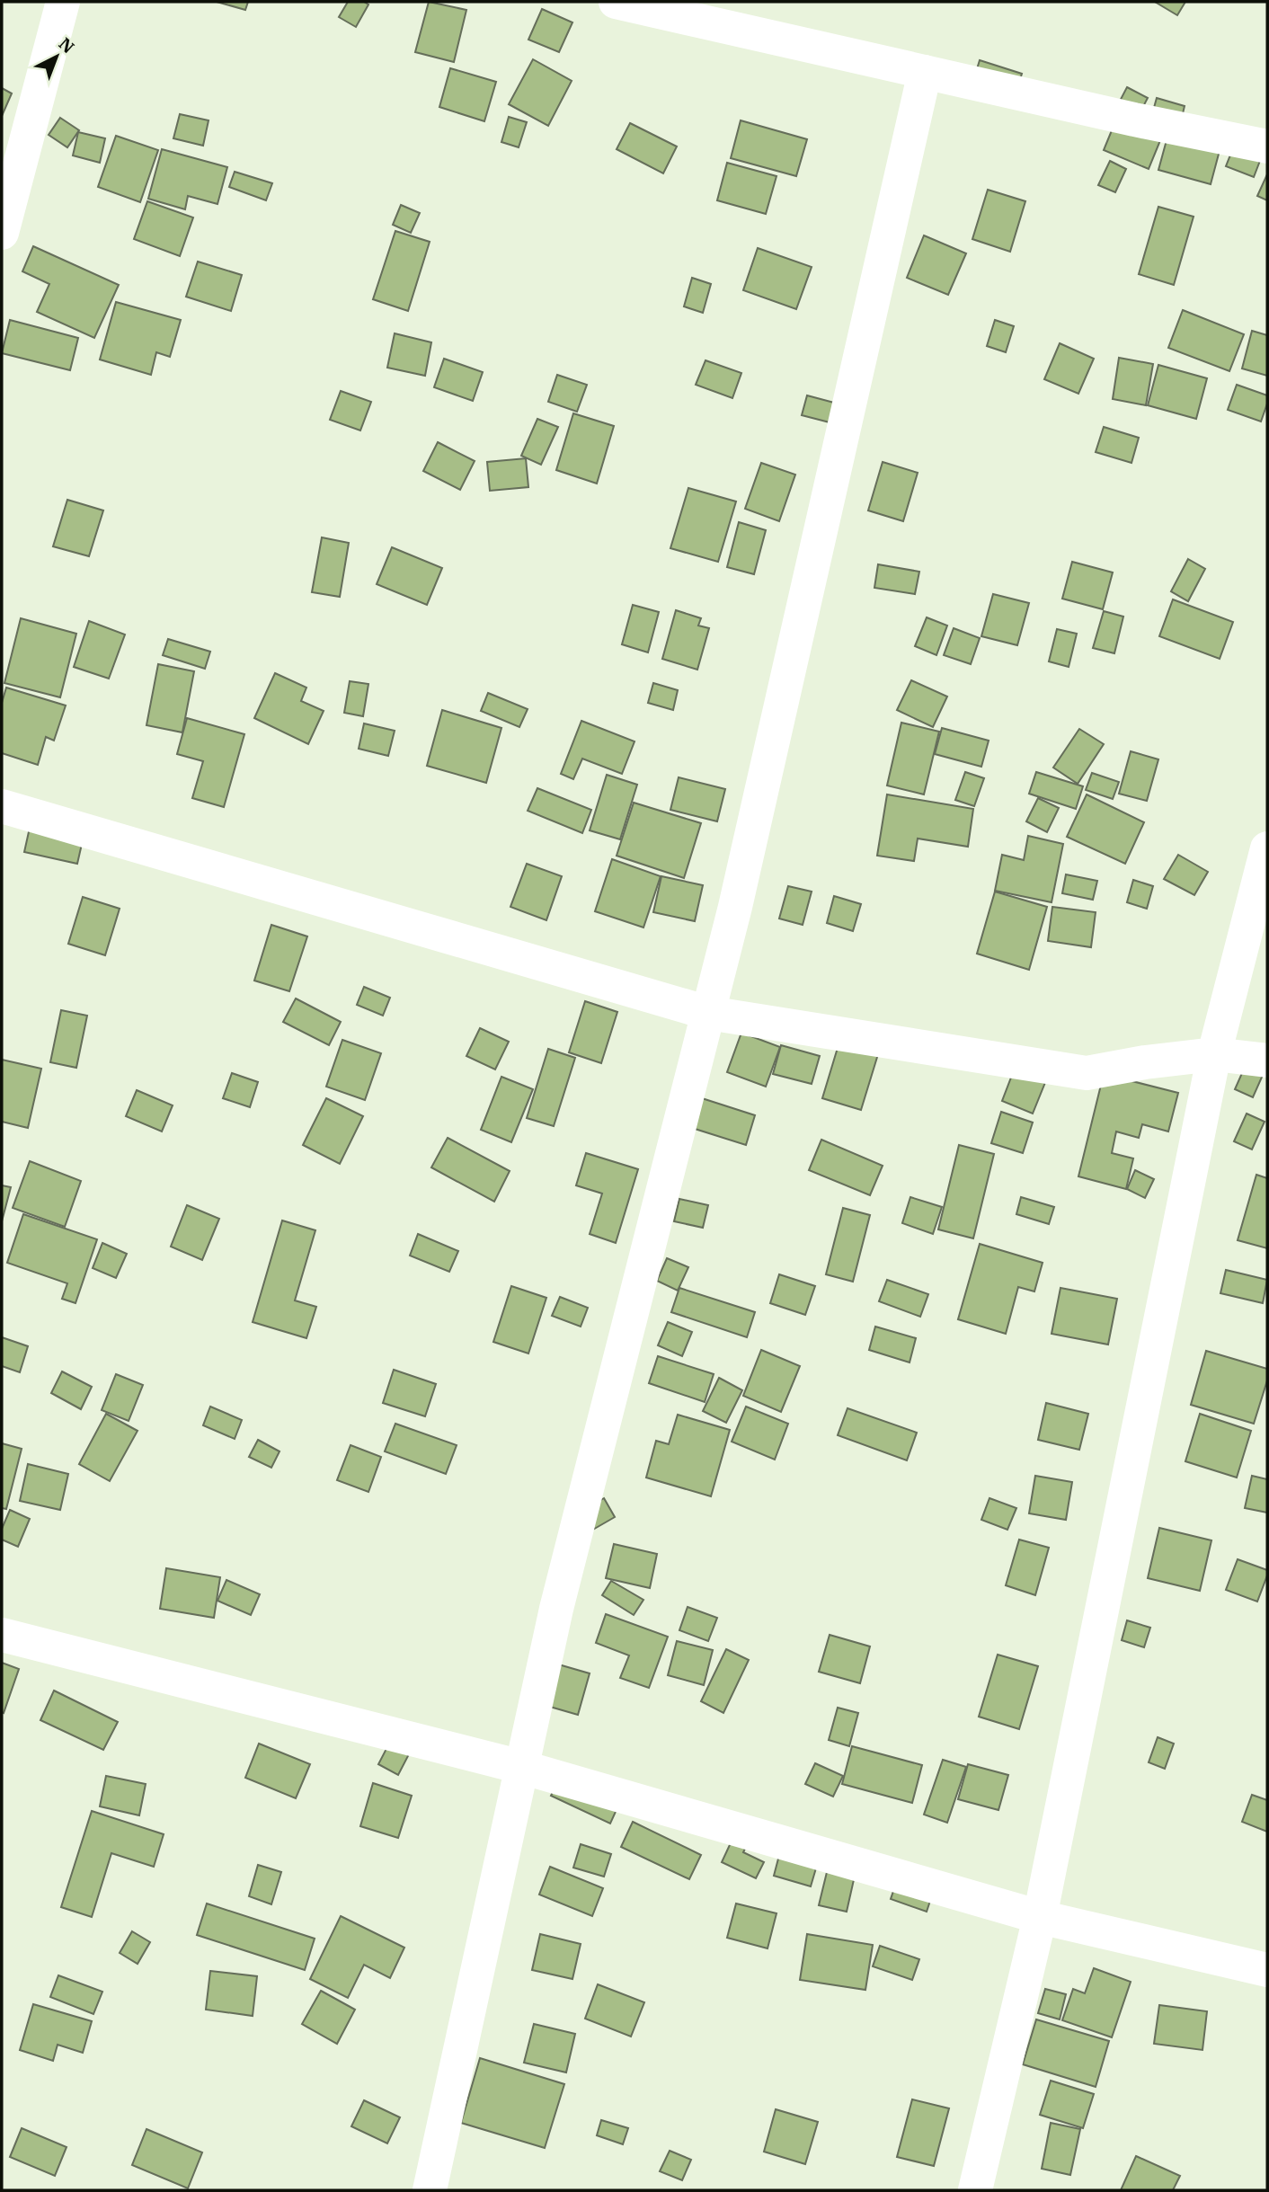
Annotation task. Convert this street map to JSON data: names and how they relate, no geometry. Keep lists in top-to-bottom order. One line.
{"north":"top right"}
